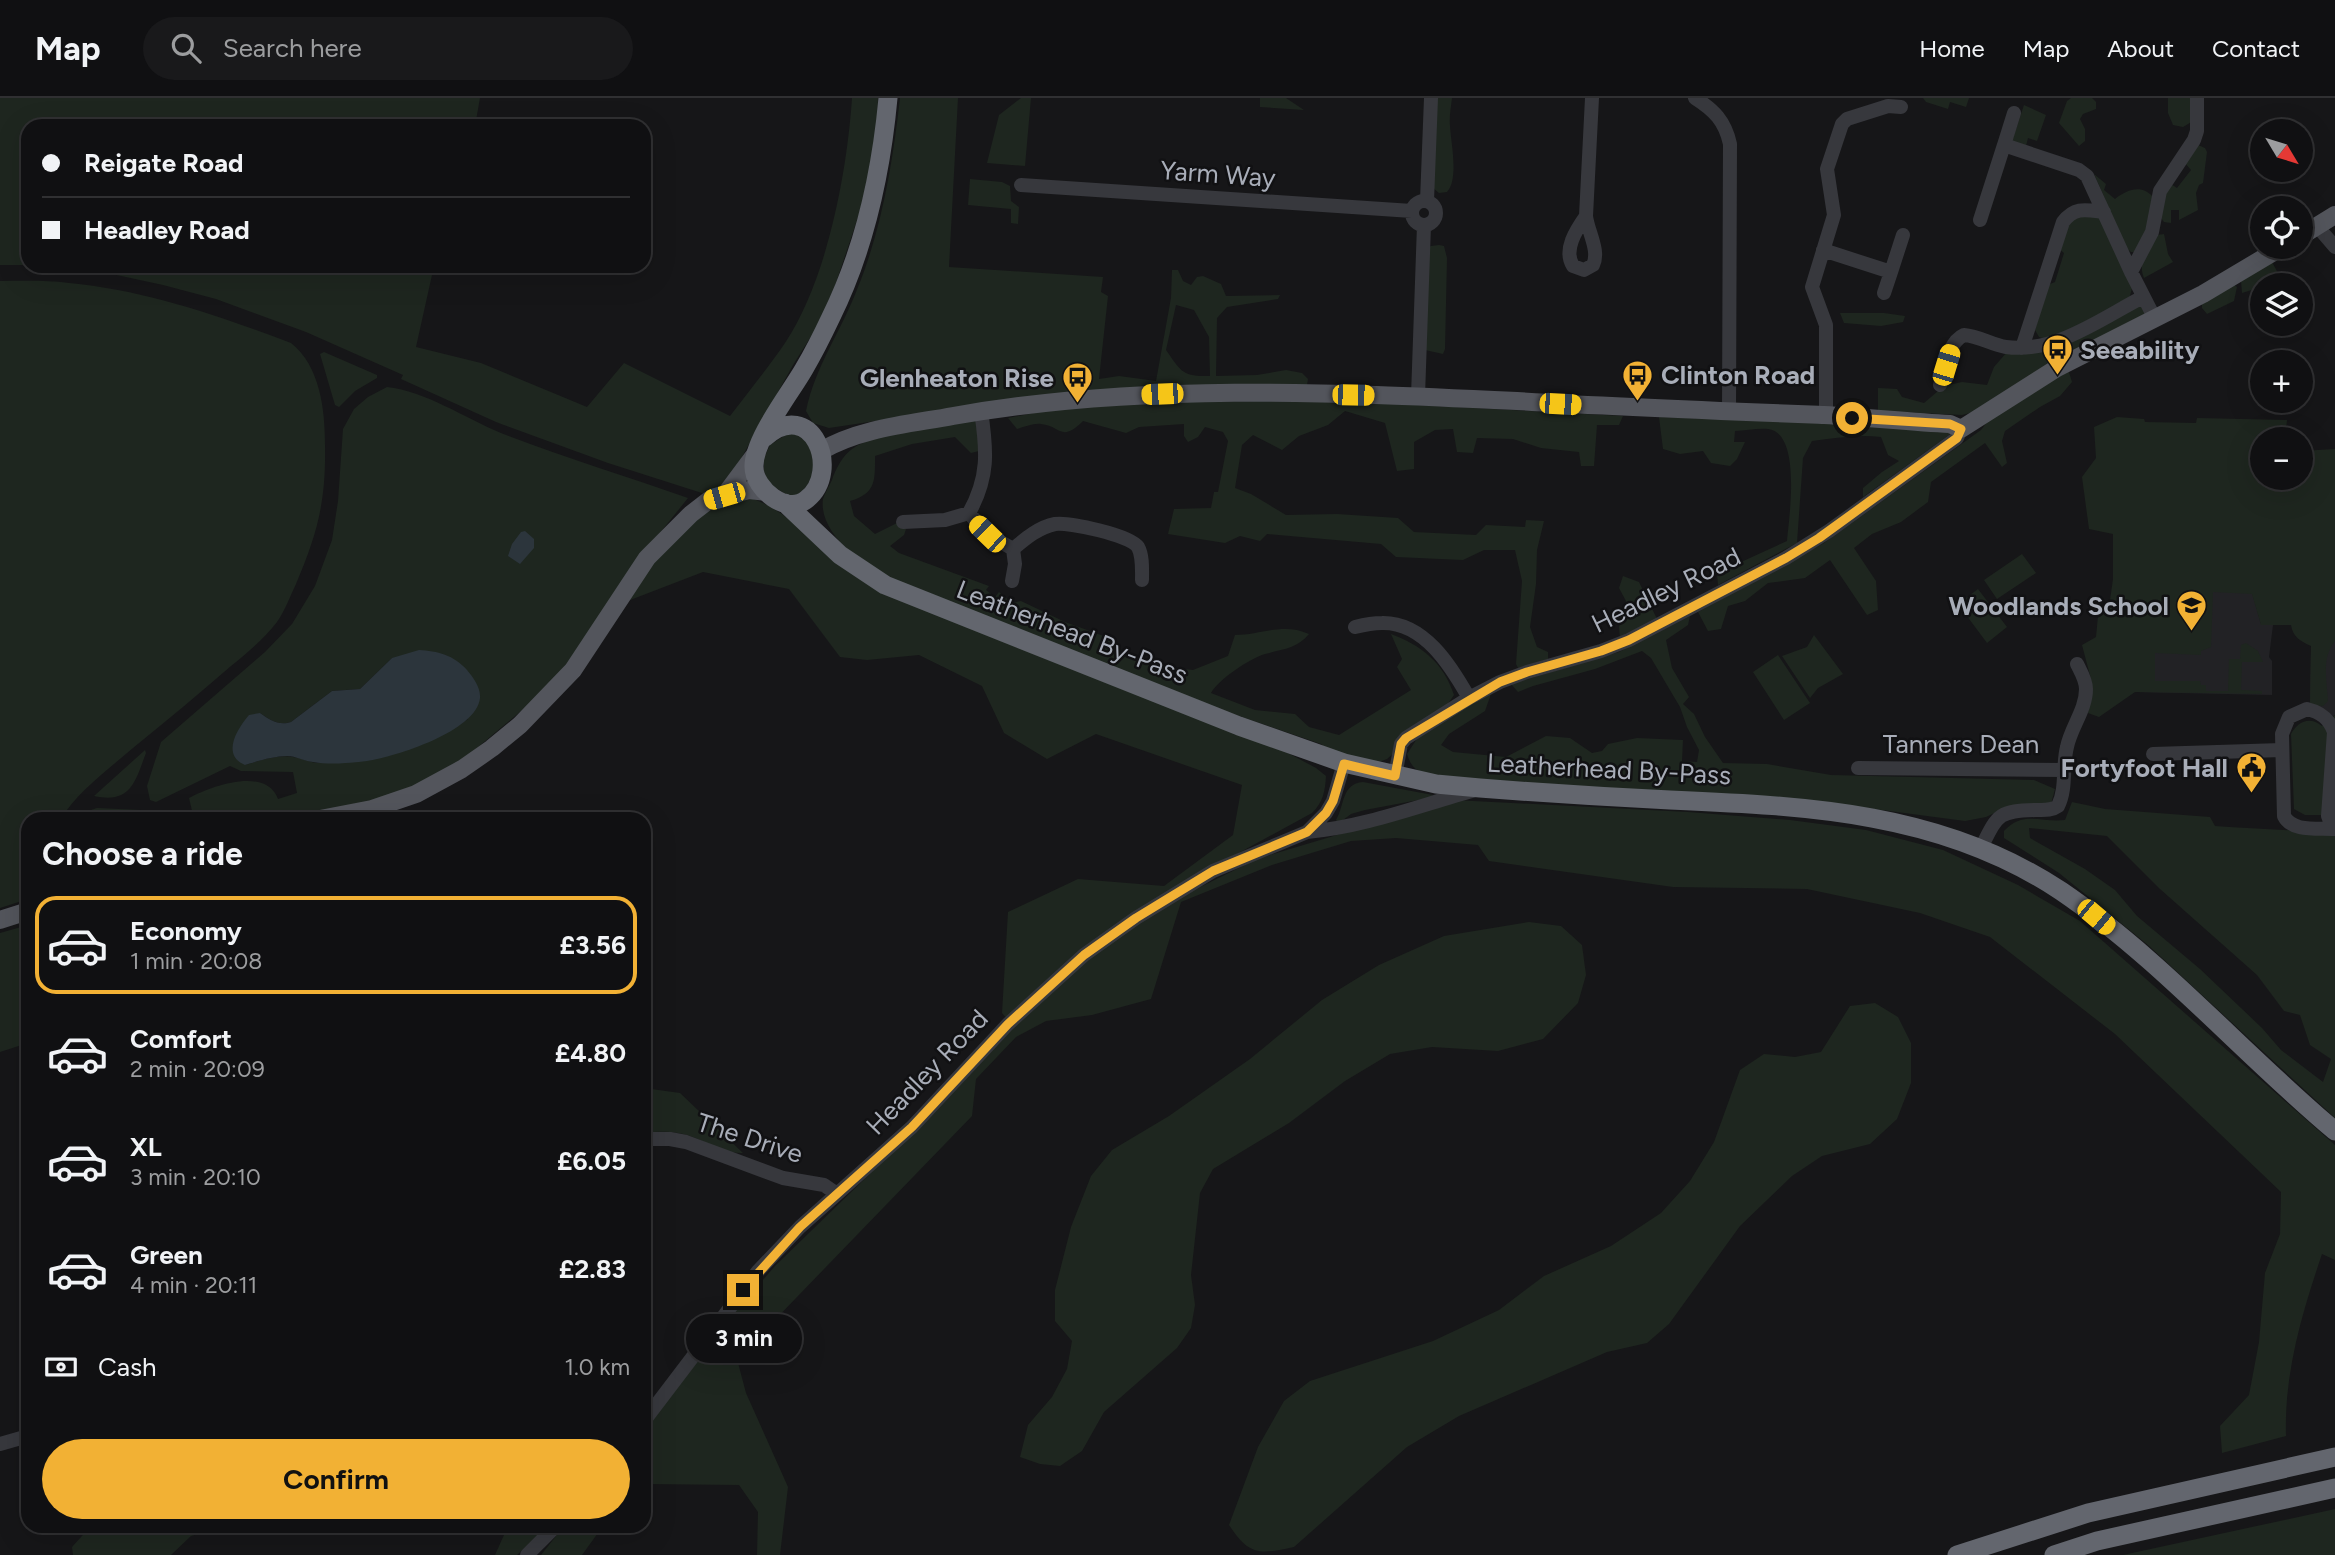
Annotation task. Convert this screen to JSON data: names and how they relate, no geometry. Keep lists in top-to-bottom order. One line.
{"streets":{"highway":["Leatherhead By-Pass"],"street":["Yarm Way","Headley Road","Tanners Dean","The Drive"]},"crossings":[["Headley Road","Leatherhead By-Pass"],["Headley Road","The Drive"],["Leatherhead By-Pass","Tanners Dean"]],"places":{"bus stop":["Seeability","Clinton Road","Glenheaton Rise"],"school or university":["Woodlands School"],"public building":["Fortyfoot Hall"]},"north":"bottom right","page":{"header":"Map","search":"Search here","nav":["Home","Map","About","Contact"],"map_buttons":["+","−"],"banner":["Reigate Road","Headley Road"],"heading":"Choose a ride","list":[{"name":"Economy","note":"1 min · 20:08","value":"£3.56"},{"name":"Comfort","note":"2 min · 20:09","value":"£4.80"},{"name":"XL","note":"3 min · 20:10","value":"£6.05"},{"name":"Green","note":"4 min · 20:11","value":"£2.83"}],"bubble":"3 min","pay":["Cash","1.0 km"],"buttons":"Confirm"}}
